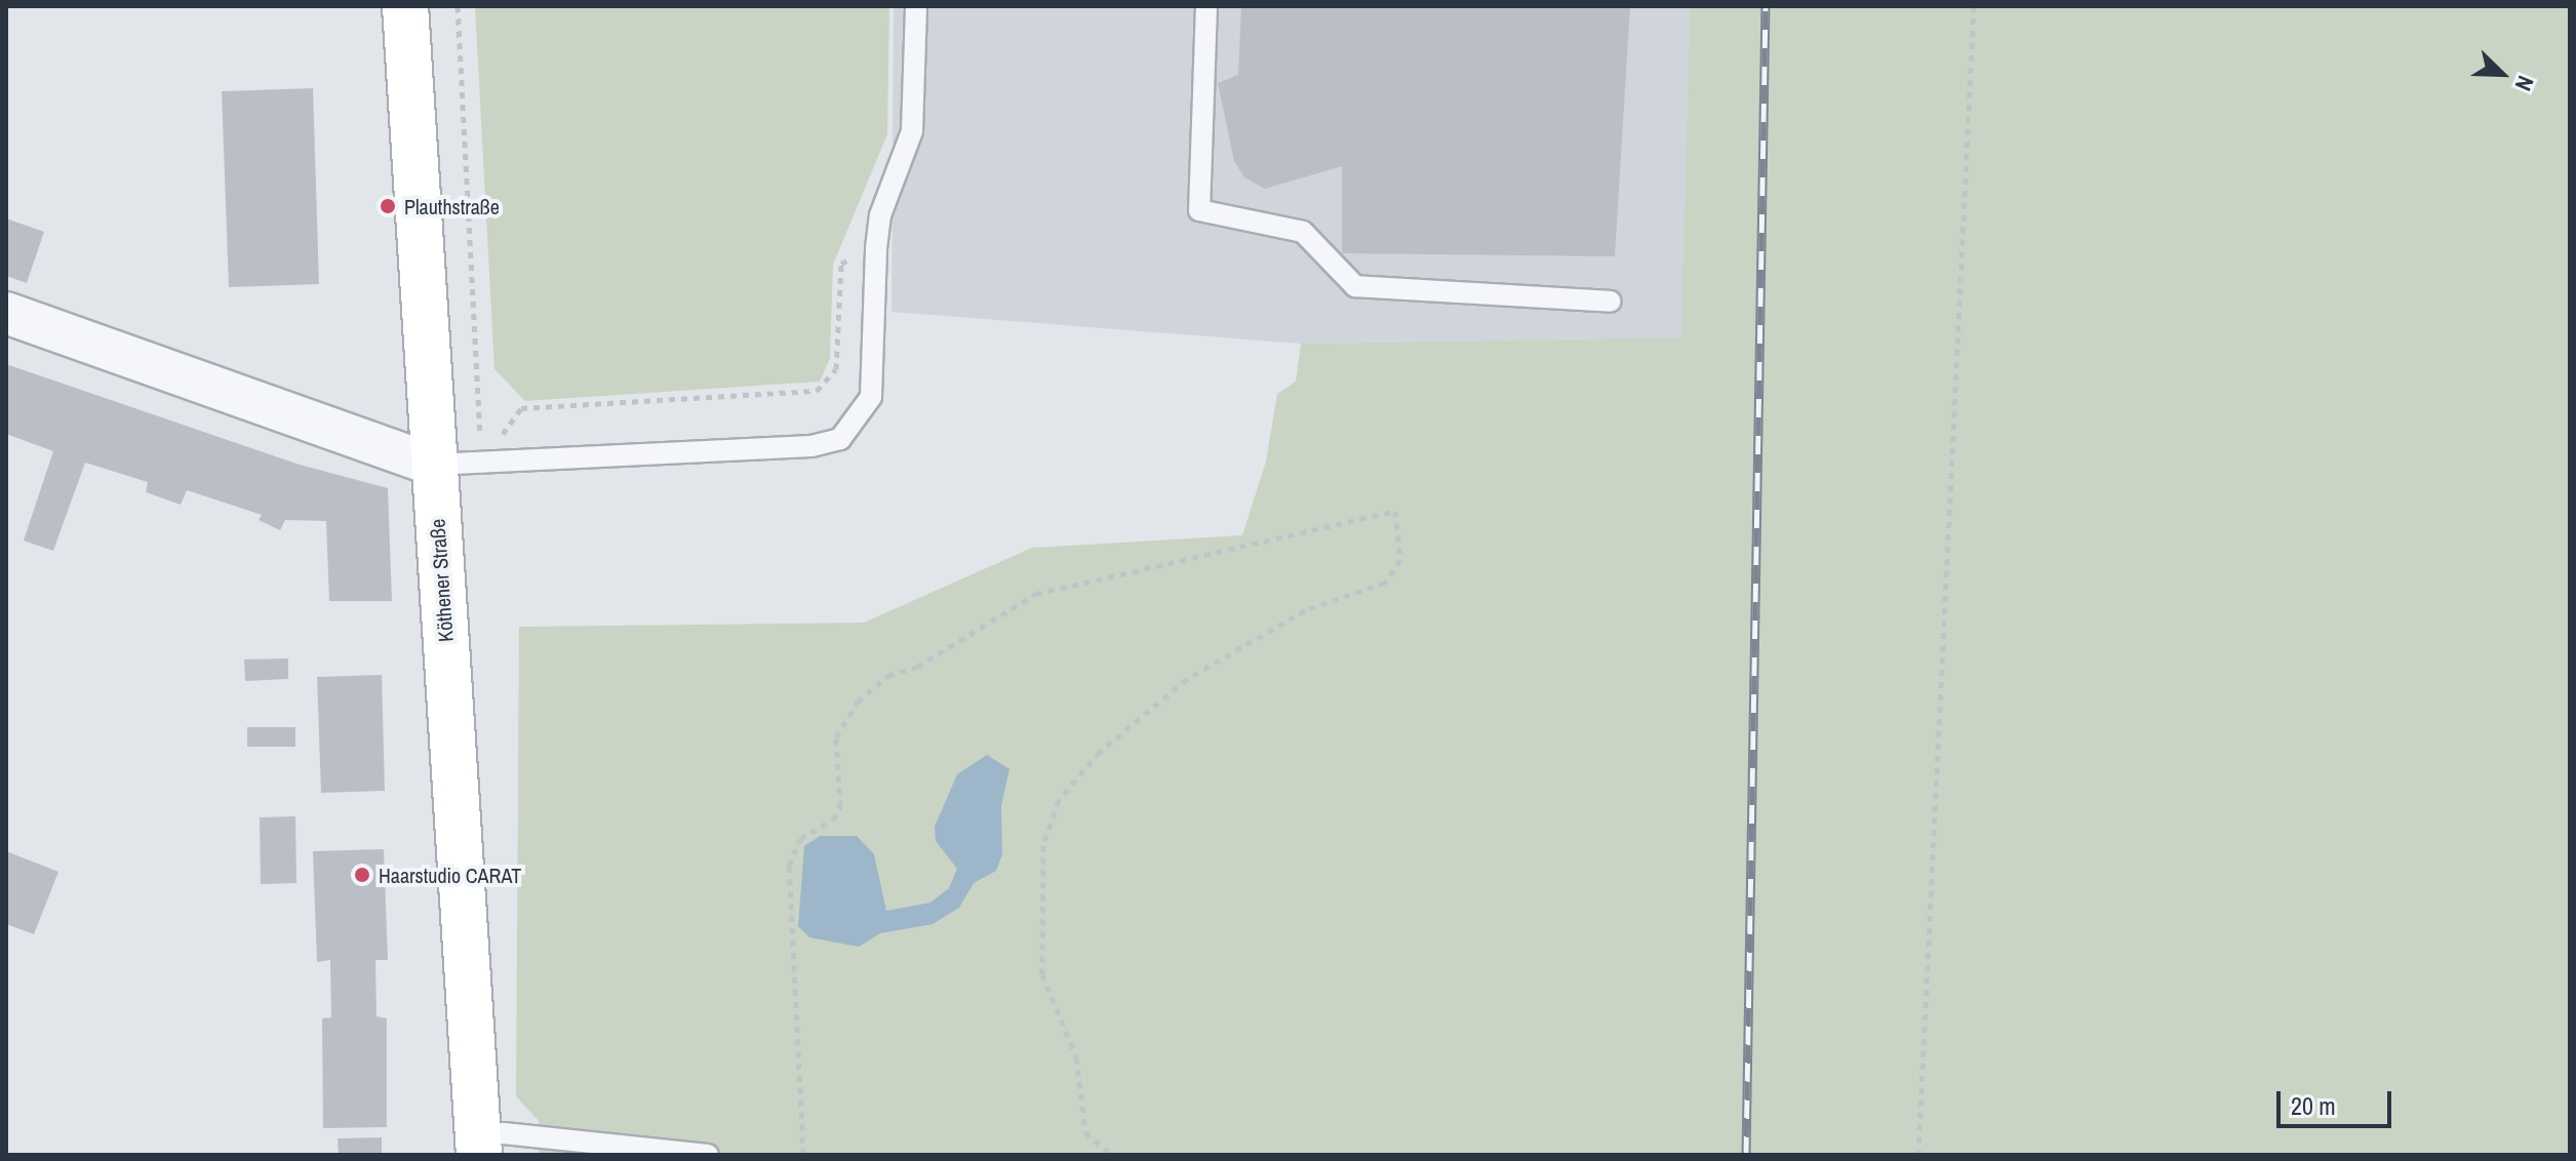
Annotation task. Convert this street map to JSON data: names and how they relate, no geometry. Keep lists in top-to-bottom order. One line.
{"streets":{"main road":["Köthener Straße"]},"places":["Plauthstraße","Haarstudio CARAT"],"scale_bar":"20 m","north":"bottom right"}
